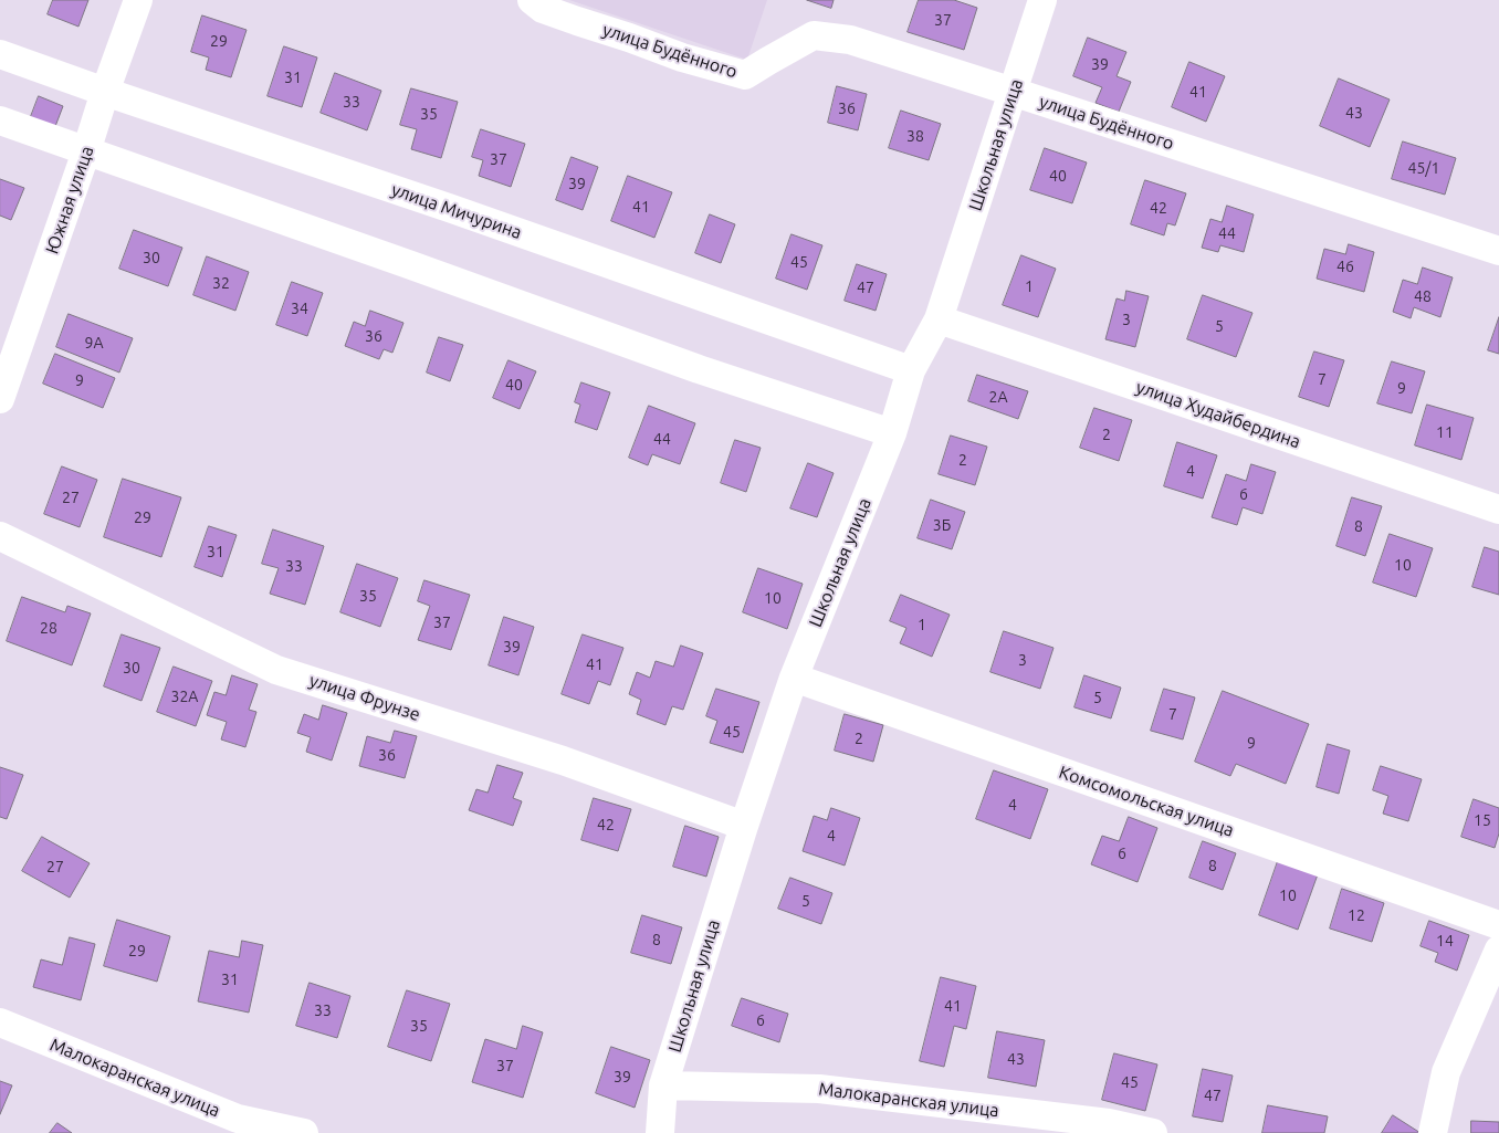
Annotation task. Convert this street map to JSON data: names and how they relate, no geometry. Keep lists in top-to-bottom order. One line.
{"streets":{"street":["улица Будённого","Школьная улица","Южная улица","улица Мичурина","улица Худайбердина","улица Фрунзе","Комсомольская улица","Малокаранская улица"]},"crossings":[["улица Будённого","Школьная улица"],["Школьная улица","улица Мичурина"],["Школьная улица","улица Худайбердина"],["Школьная улица","улица Фрунзе"],["Школьная улица","Комсомольская улица"],["Школьная улица","Малокаранская улица"],["Южная улица","улица Мичурина"]],"house_numbers":["37","29","39","31","41","33","36","43","35","38","37","45/1","40","39","41","42","44","30","45","46","32","1","47","48","34","3","5","36","9А","7","9","40","9","2А","11","2","44","2","4","6","27","29","3Б","8","31","10","33","35","10","37","1","28","39","3","41","30","32А","5","7","45","2","9","36","4","15","42","4","6","8","27","10","5","12","8","14","29","31","41","33","6","35","43","37","39","45","47"]}
